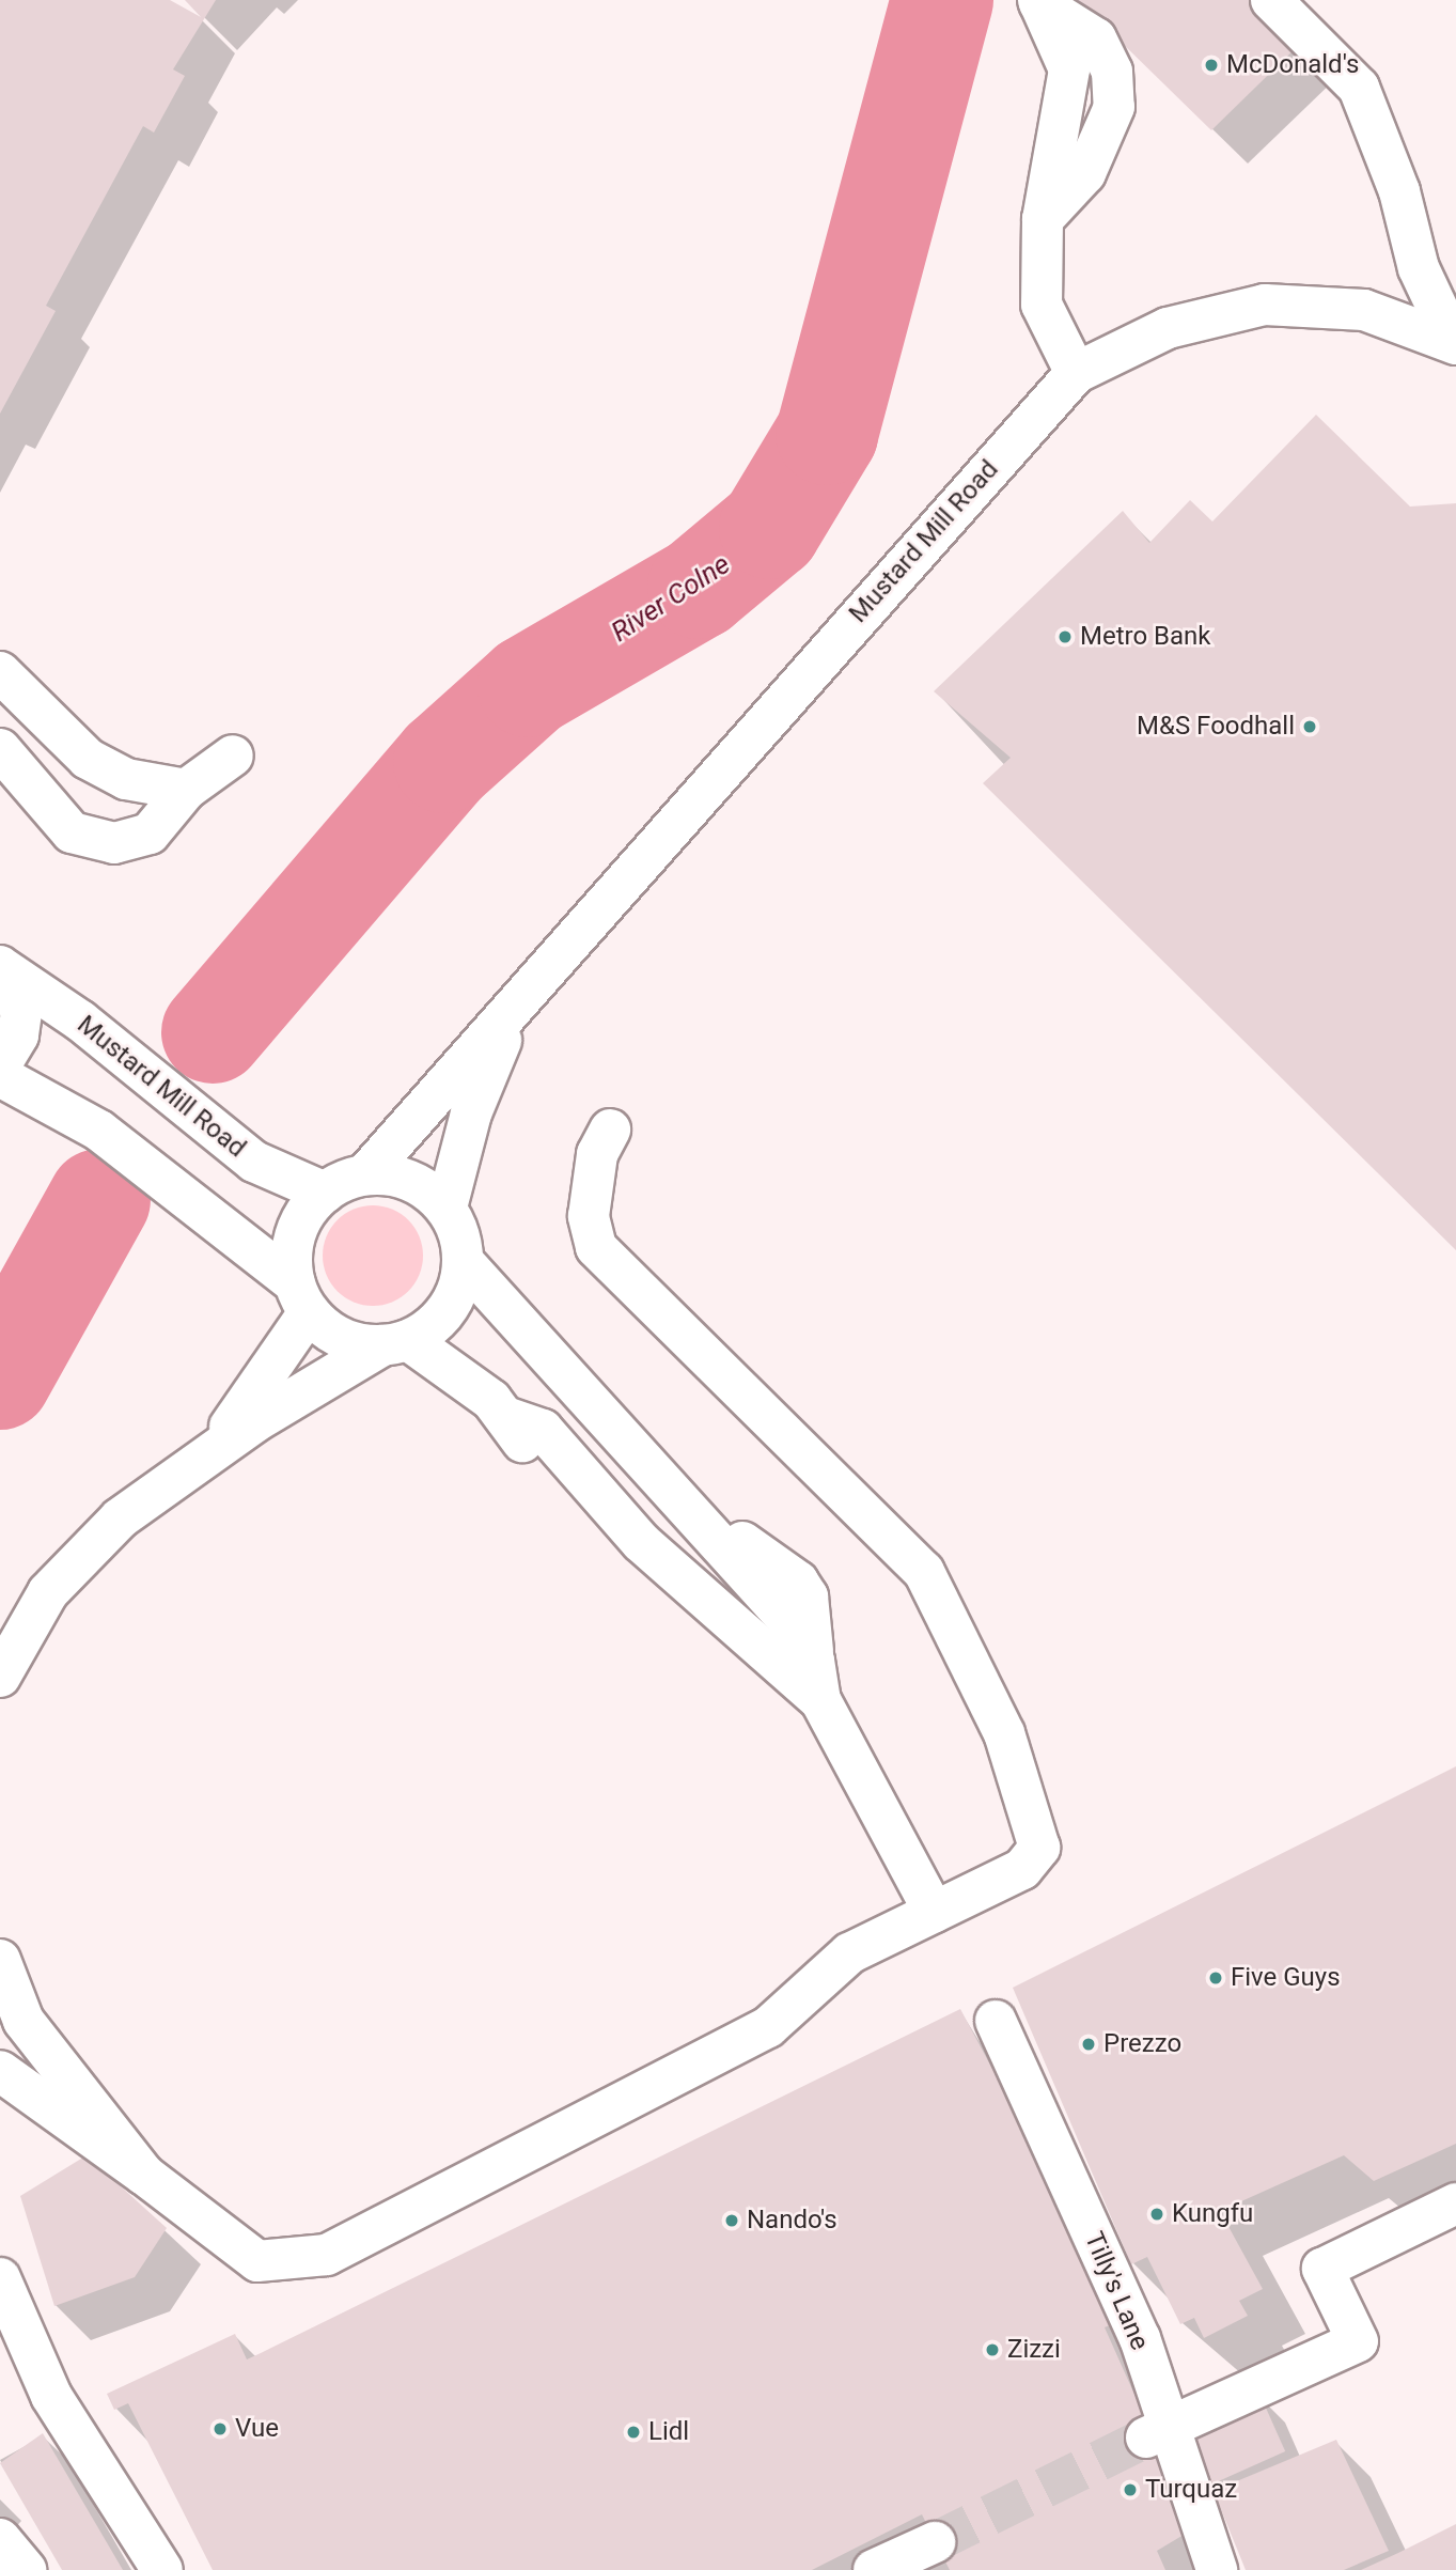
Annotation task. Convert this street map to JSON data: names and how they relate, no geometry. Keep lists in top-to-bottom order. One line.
{"streets":{"street":["Mustard Mill Road","Tilly's Lane"]},"water":["River Colne"],"places":["McDonald's","Metro Bank","M&S Foodhall","Five Guys","Prezzo","Kungfu","Nando's","Zizzi","Vue","Lidl","Turquaz"]}
